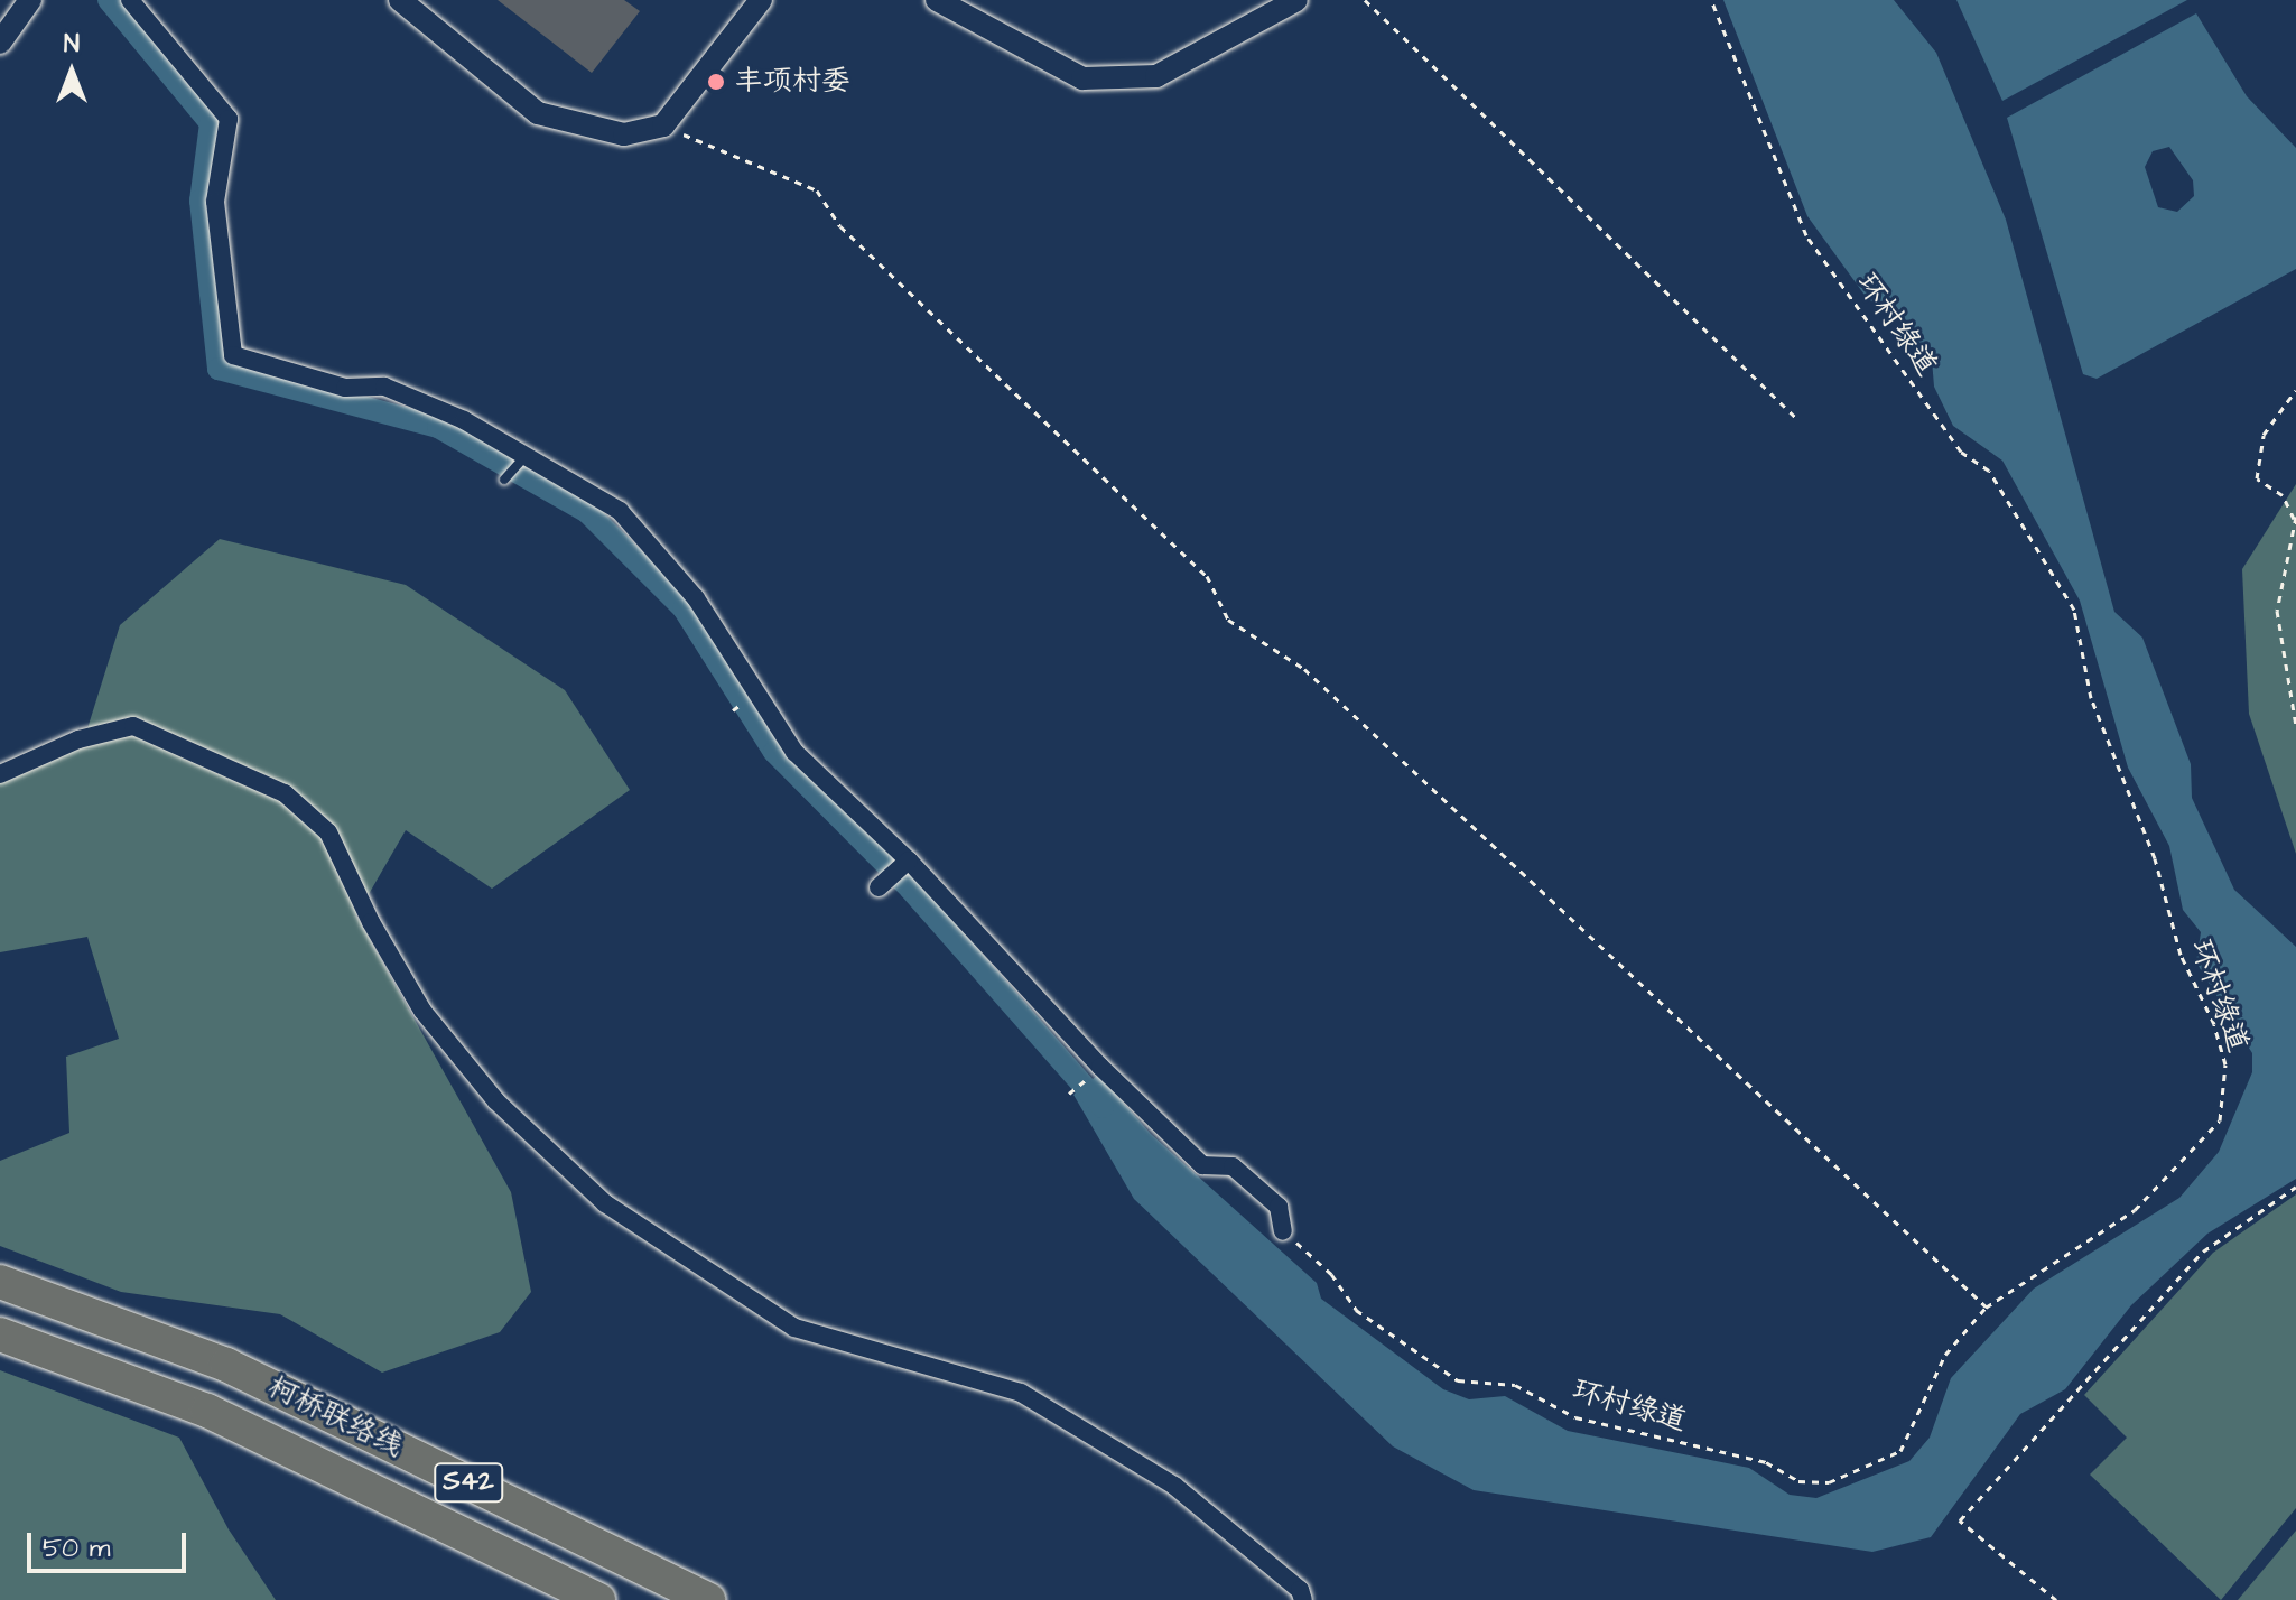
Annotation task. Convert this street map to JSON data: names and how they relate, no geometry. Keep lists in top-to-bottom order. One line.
{"streets":{"highway":["柯桥联络线","S42"],"path":["环村绿道"]},"places":["丰项村委"],"scale_bar":"50 m","north":"top"}
